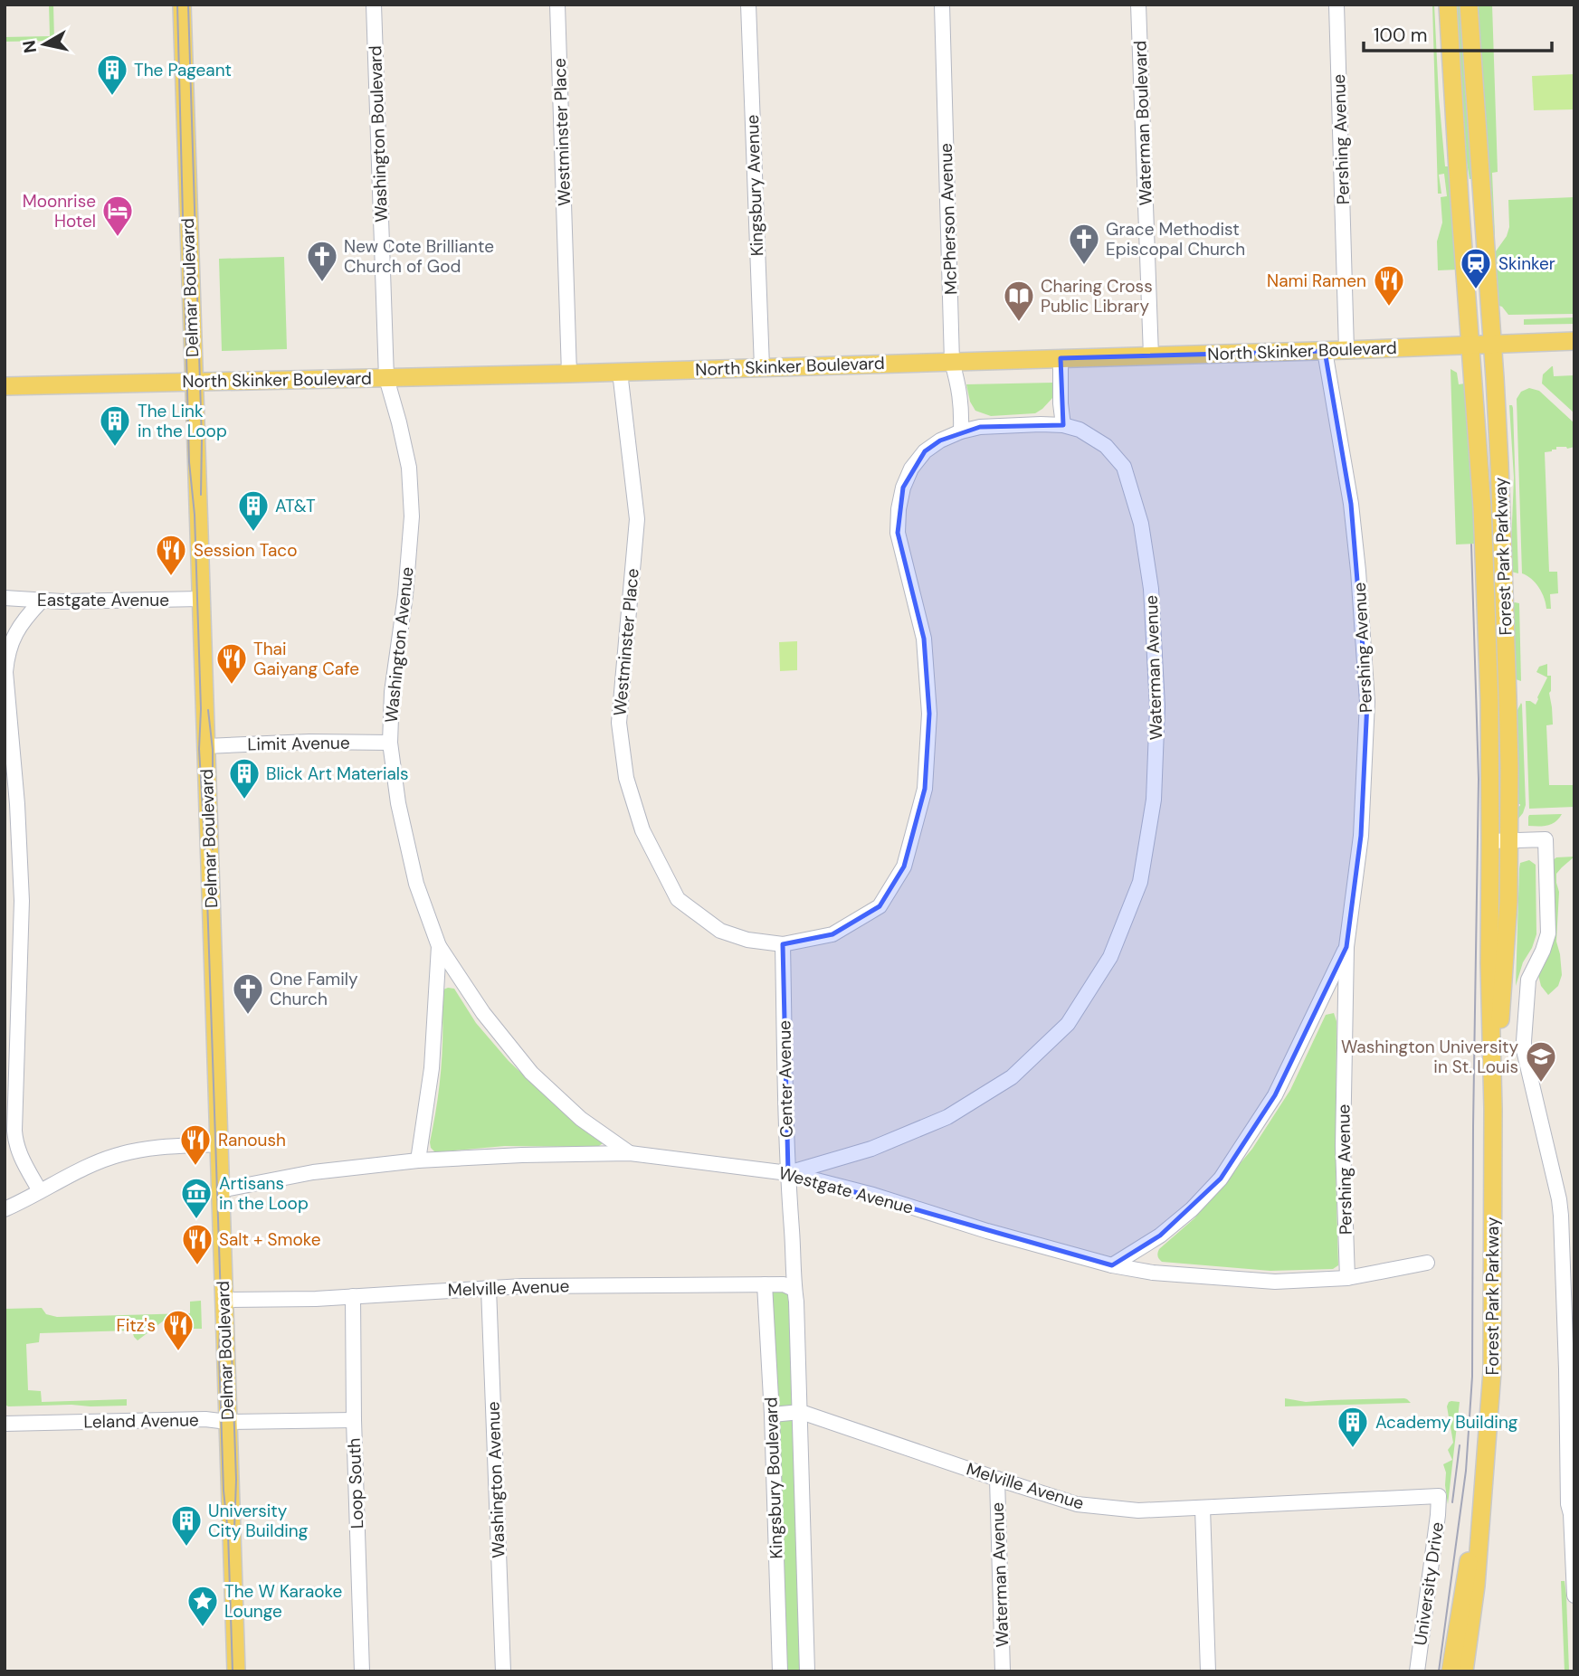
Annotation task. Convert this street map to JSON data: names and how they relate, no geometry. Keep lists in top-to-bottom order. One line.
{"streets":{"main road":["Delmar Boulevard","North Skinker Boulevard","Forest Park Parkway"],"street":["Waterman Boulevard","Westminster Place","Washington Boulevard","Pershing Avenue","Kingsbury Avenue","McPherson Avenue","Eastgate Avenue","Washington Avenue","Waterman Avenue","Limit Avenue","Center Avenue","Westgate Avenue","Melville Avenue","Leland Avenue","Kingsbury Boulevard","Loop South","University Drive"]},"crossings":[["Waterman Boulevard","North Skinker Boulevard"],["Westminster Place","North Skinker Boulevard"],["Westminster Place","Center Avenue"],["Washington Boulevard","North Skinker Boulevard"],["Washington Boulevard","Washington Avenue"],["Pershing Avenue","North Skinker Boulevard"],["Pershing Avenue","Westgate Avenue"],["Kingsbury Avenue","North Skinker Boulevard"],["McPherson Avenue","North Skinker Boulevard"],["McPherson Avenue","Waterman Avenue"],["Delmar Boulevard","North Skinker Boulevard"],["Delmar Boulevard","Eastgate Avenue"],["Delmar Boulevard","Limit Avenue"],["Delmar Boulevard","Westgate Avenue"],["Delmar Boulevard","Melville Avenue"],["Delmar Boulevard","Leland Avenue"],["North Skinker Boulevard","Forest Park Parkway"],["North Skinker Boulevard","Washington Avenue"],["Washington Avenue","Limit Avenue"],["Washington Avenue","Westgate Avenue"],["Washington Avenue","Melville Avenue"],["Waterman Avenue","Center Avenue"],["Waterman Avenue","Westgate Avenue"],["Waterman Avenue","Melville Avenue"],["Center Avenue","Westgate Avenue"],["Center Avenue","Melville Avenue"],["Center Avenue","Kingsbury Boulevard"],["Melville Avenue","Kingsbury Boulevard"],["Melville Avenue","Loop South"],["Melville Avenue","University Drive"],["Leland Avenue","Loop South"]],"places":{"building":["The Pageant","The Link in the Loop","AT&T","Blick Art Materials","Academy Building","University City Building"],"hotel":["Moonrise Hotel"],"church":["Grace Methodist Episcopal Church","New Cote Brilliante Church of God","One Family Church"],"station":["Skinker"],"restaurant":["Nami Ramen","Session Taco","Thai Gaiyang Cafe","Ranoush","Salt + Smoke","Fitz's"],"library":["Charing Cross Public Library"],"school or university":["Washington University in St. Louis"],"museum":["Artisans in the Loop"],"place":["The W Karaoke Lounge"]},"scale_bar":"100 m","north":"left"}
